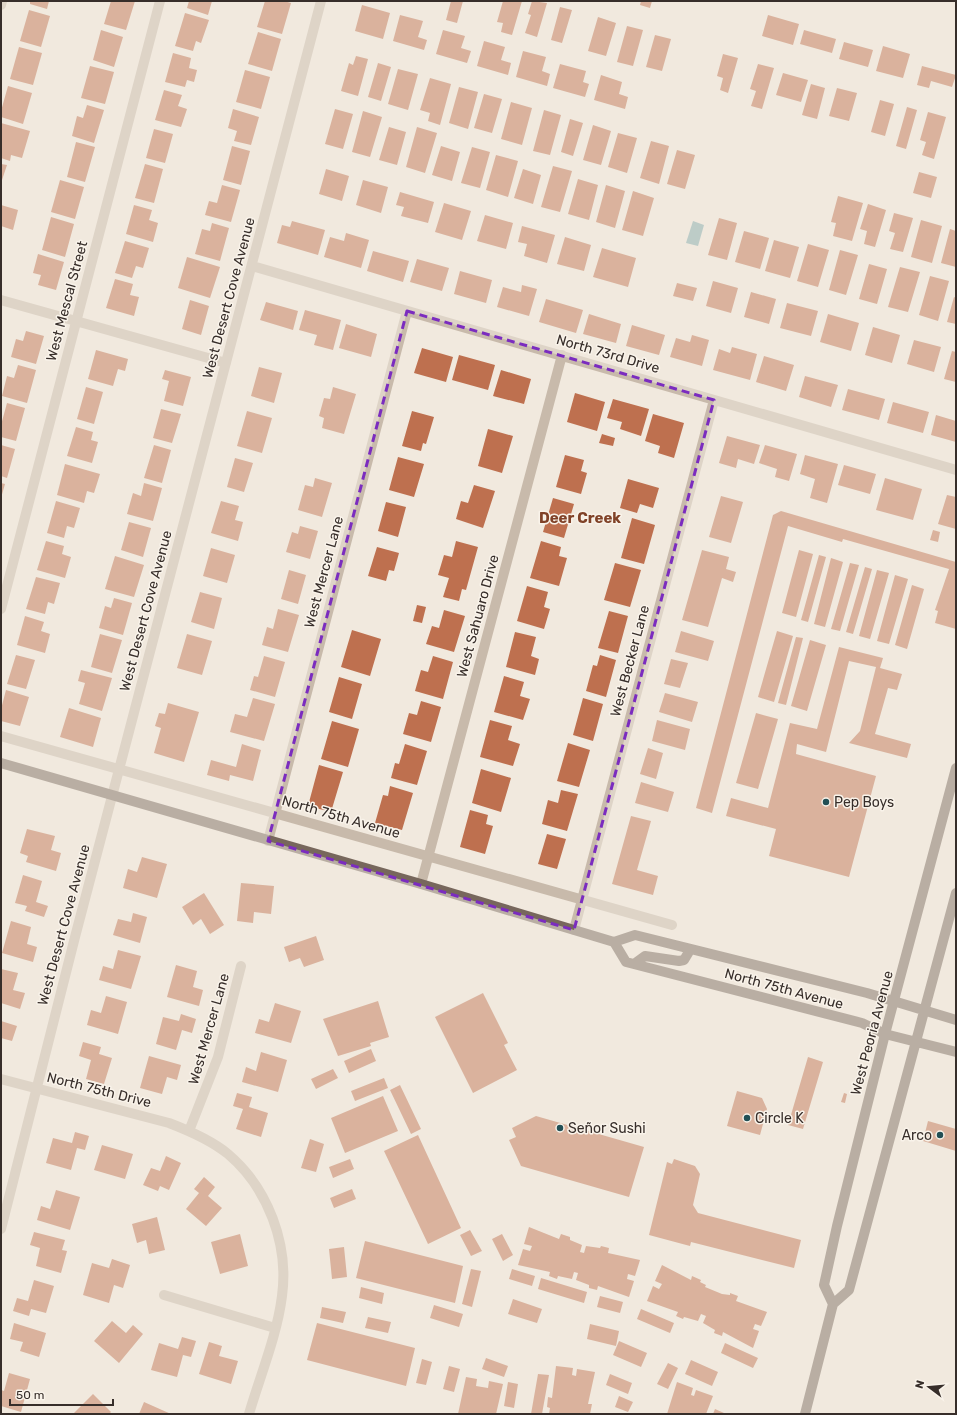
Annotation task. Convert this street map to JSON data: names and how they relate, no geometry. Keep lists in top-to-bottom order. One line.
{"streets":{"main road":["North 75th Avenue","West Peoria Avenue"],"street":["West Desert Cove Avenue","West Mescal Street","North 73rd Drive","West Mercer Lane","West Sahuaro Drive","West Becker Lane","North 75th Drive"]},"crossings":[["West Desert Cove Avenue","North 73rd Drive"],["West Desert Cove Avenue","North 75th Avenue"],["West Desert Cove Avenue","North 75th Drive"],["North 73rd Drive","West Mercer Lane"],["North 73rd Drive","West Sahuaro Drive"],["North 73rd Drive","West Becker Lane"],["West Mercer Lane","North 75th Avenue"],["West Mercer Lane","North 75th Drive"],["West Sahuaro Drive","North 75th Avenue"],["West Becker Lane","North 75th Avenue"],["North 75th Avenue","West Peoria Avenue"]],"districts":["Deer Creek"],"places":["Pep Boys","Circle K","Señor Sushi","Arco"],"scale_bar":"50 m","north":"left"}
